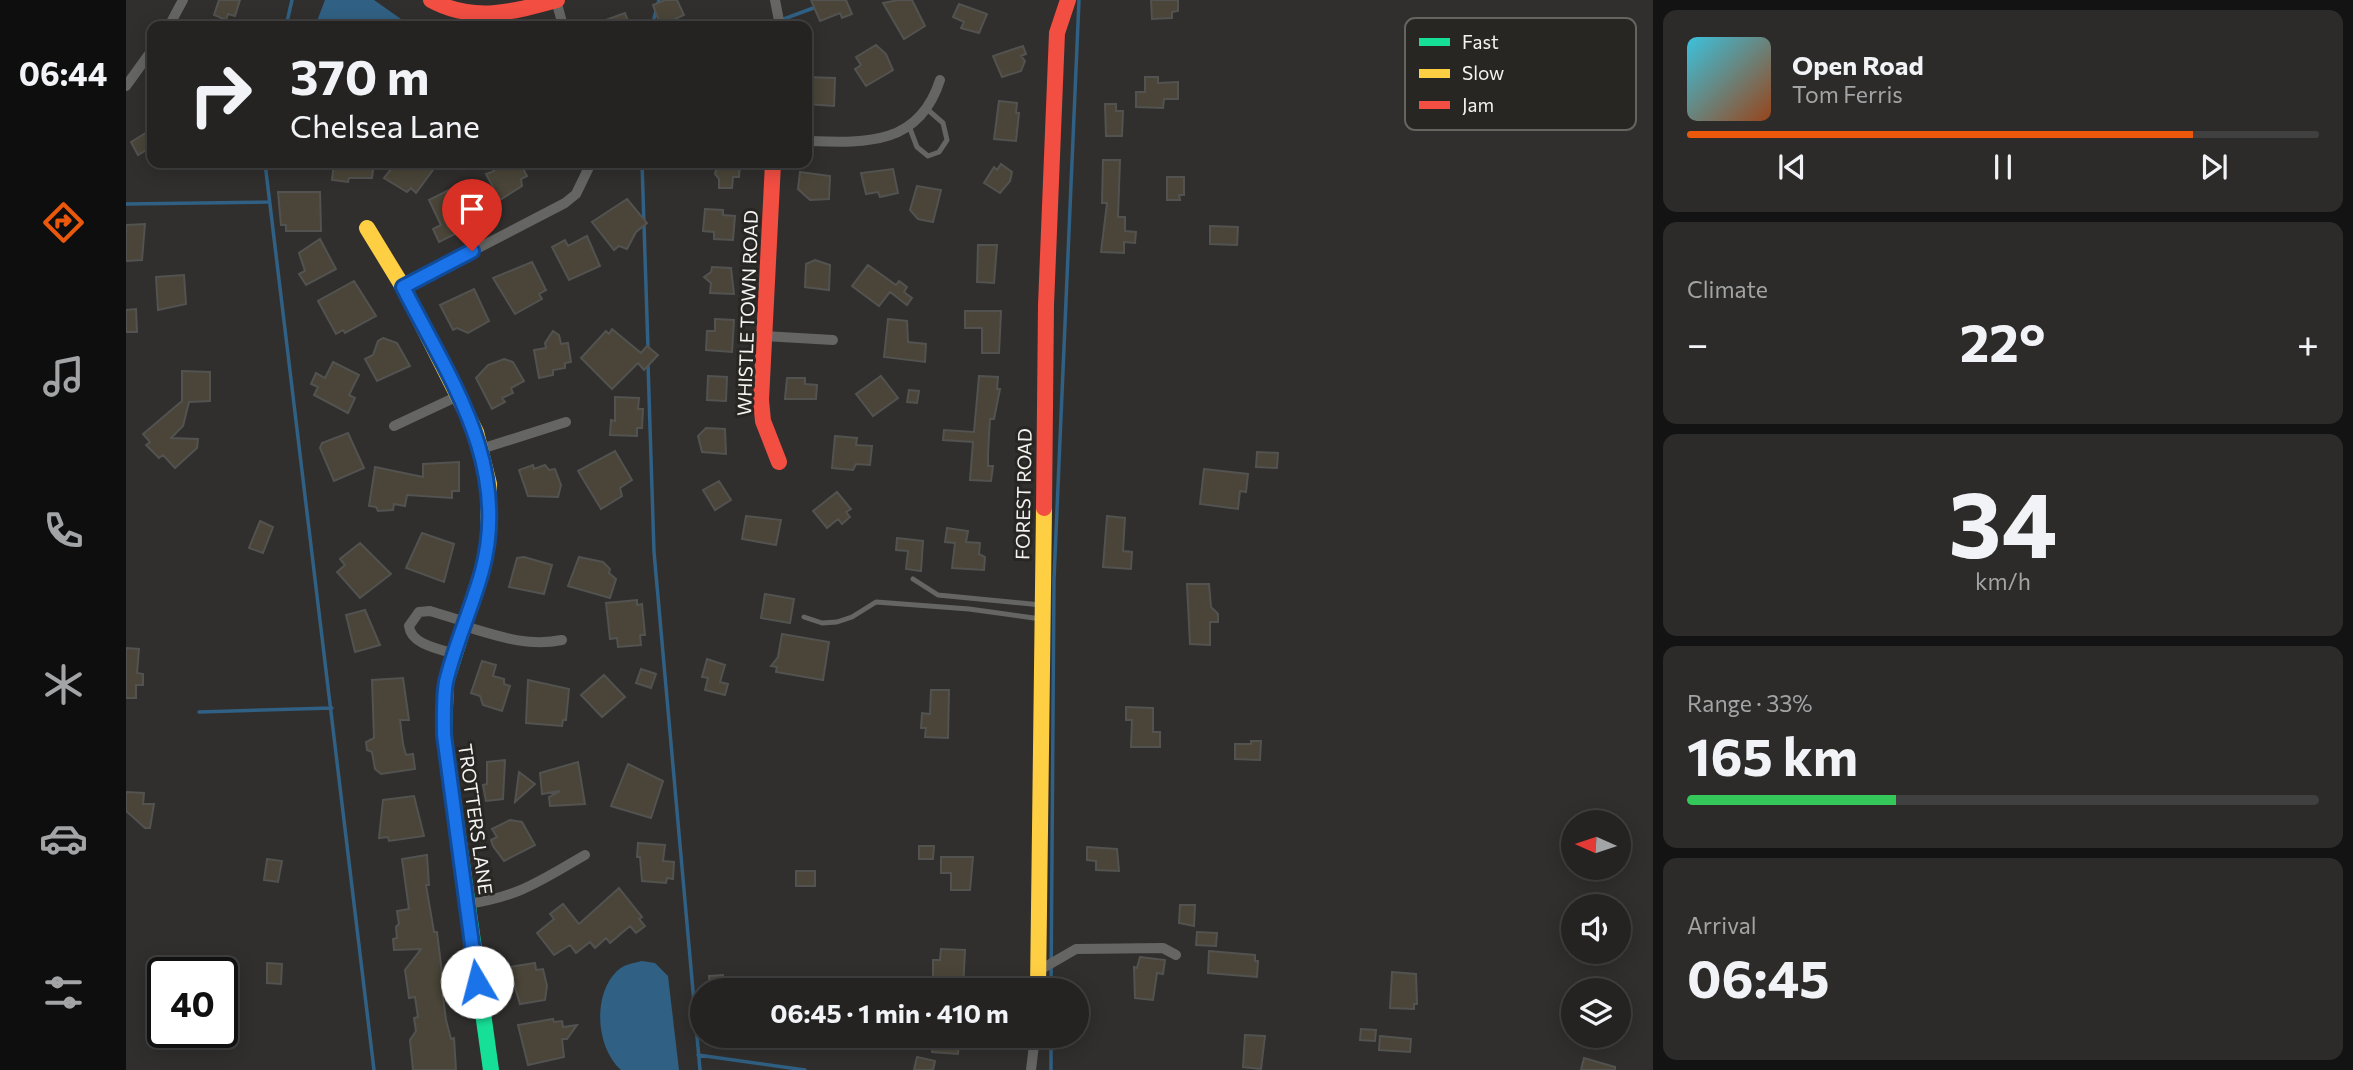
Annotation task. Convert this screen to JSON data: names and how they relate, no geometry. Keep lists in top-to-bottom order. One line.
{"streets":{"street":["WHISTLE TOWN ROAD","FOREST ROAD","TROTTERS LANE"]},"legend":["Fast","Slow","Jam"],"north":"left","page":{"tabs":"06:44","turn":["370 m","Chelsea Lane"],"song":["Open Road","Tom Ferris"],"tile":["Climate",["34","km/h"],["Range · 33%","165 km"],["Arrival","06:45"]],"heat":["−","22°","+"],"limit":"40","trip":"06:45 · 1 min · 410 m"}}
